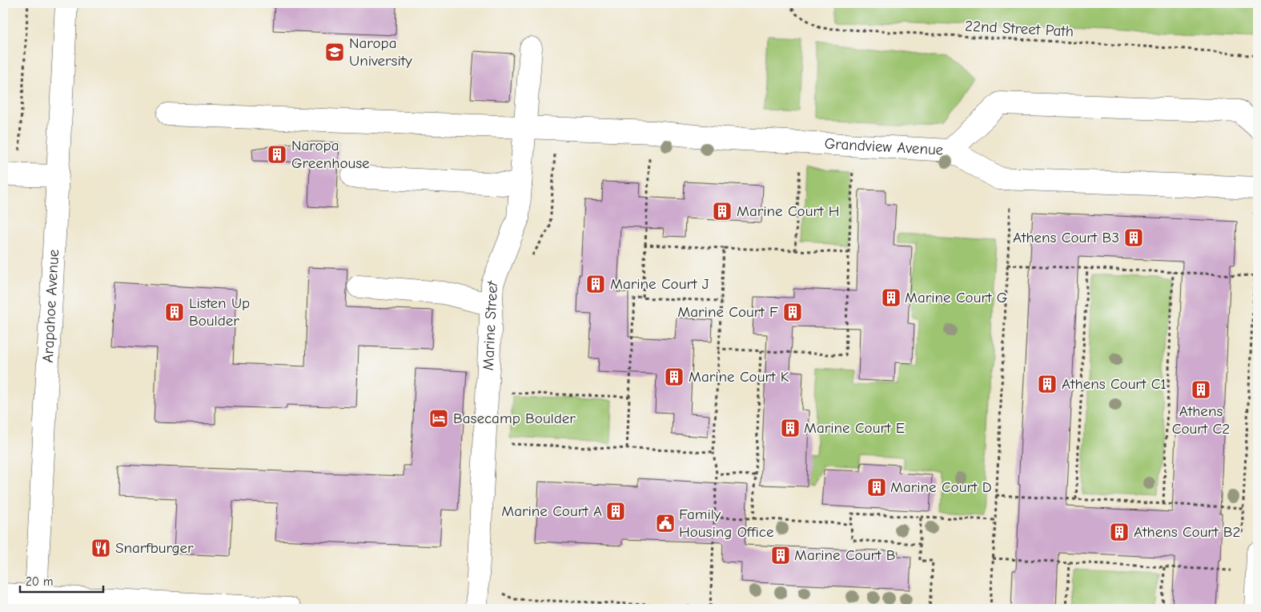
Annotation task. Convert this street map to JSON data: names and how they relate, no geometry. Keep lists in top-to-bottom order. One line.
{"streets":{"street":["Grandview Avenue","Arapahoe Avenue","Marine Street"],"path":["22nd Street Path"]},"crossings":[["Grandview Avenue","Marine Street"]],"places":{"school or university":["Naropa University"],"building":["Naropa Greenhouse","Marine Court H","Athens Court B3","Marine Court J","Marine Court G","Listen Up Boulder","Marine Court F","Marine Court K","Athens Court C1","Athens Court C2","Marine Court E","Marine Court D","Marine Court A","Athens Court B2","Marine Court B"],"hotel":["Basecamp Boulder"],"public building":["Family Housing Office"],"restaurant":["Snarfburger"]},"scale_bar":"20 m"}
